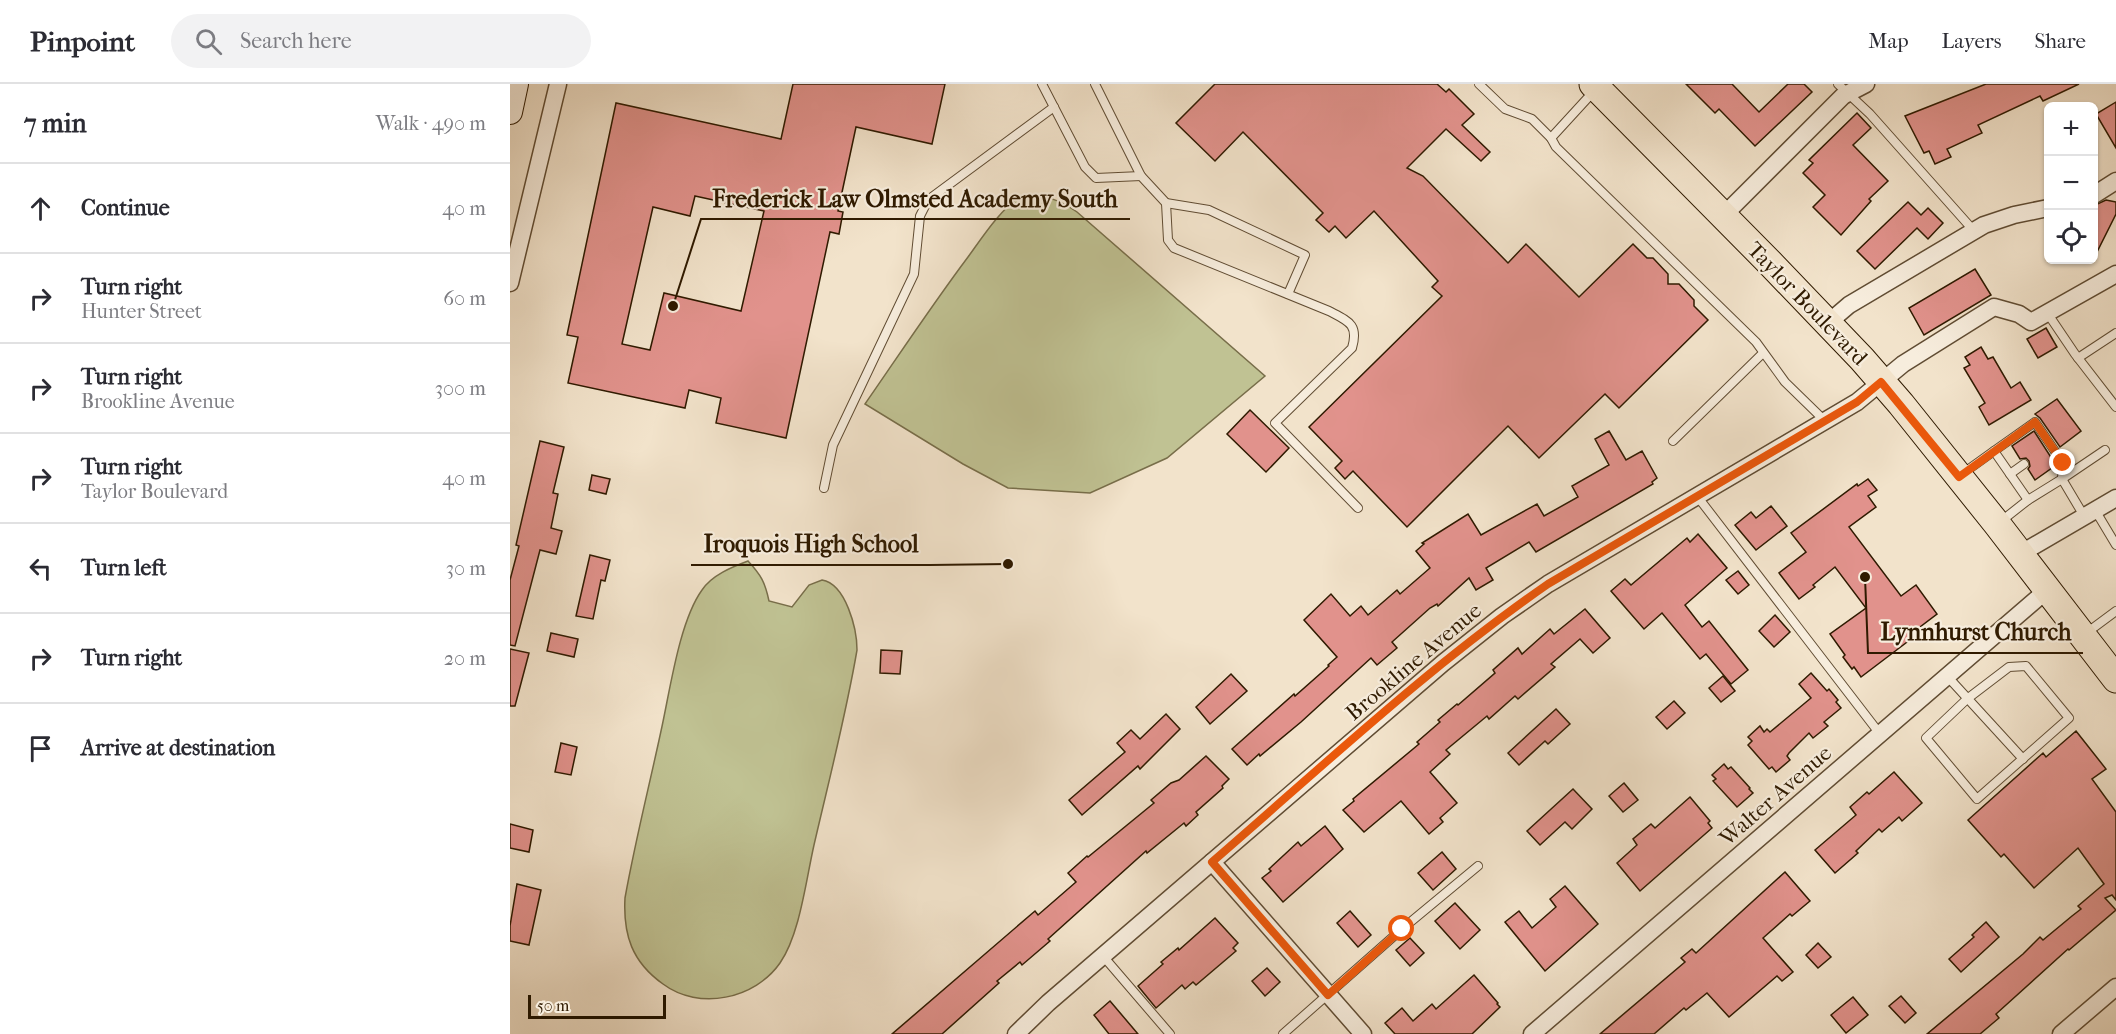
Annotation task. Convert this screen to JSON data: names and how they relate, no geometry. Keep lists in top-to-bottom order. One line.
{"streets":{"main road":["Taylor Boulevard"],"street":["Brookline Avenue","Walter Avenue"]},"crossings":[["Taylor Boulevard","Brookline Avenue"],["Taylor Boulevard","Walter Avenue"]],"places":["Frederick Law Olmsted Academy South","Iroquois High School","Lynnhurst Church"],"scale_bar":"50 m","page":{"header":"Pinpoint","search":"Search here","nav":["Map","Layers","Share"],"heading":["7 min","Walk · 490 m"],"map_buttons":["+","−"],"list":[["Continue","40 m"],["Turn right","Hunter Street","60 m"],["Turn right","Brookline Avenue","300 m"],["Turn right","Taylor Boulevard","40 m"],["Turn left","30 m"],["Turn right","20 m"],"Arrive at destination"],"scale":"50 m"}}
